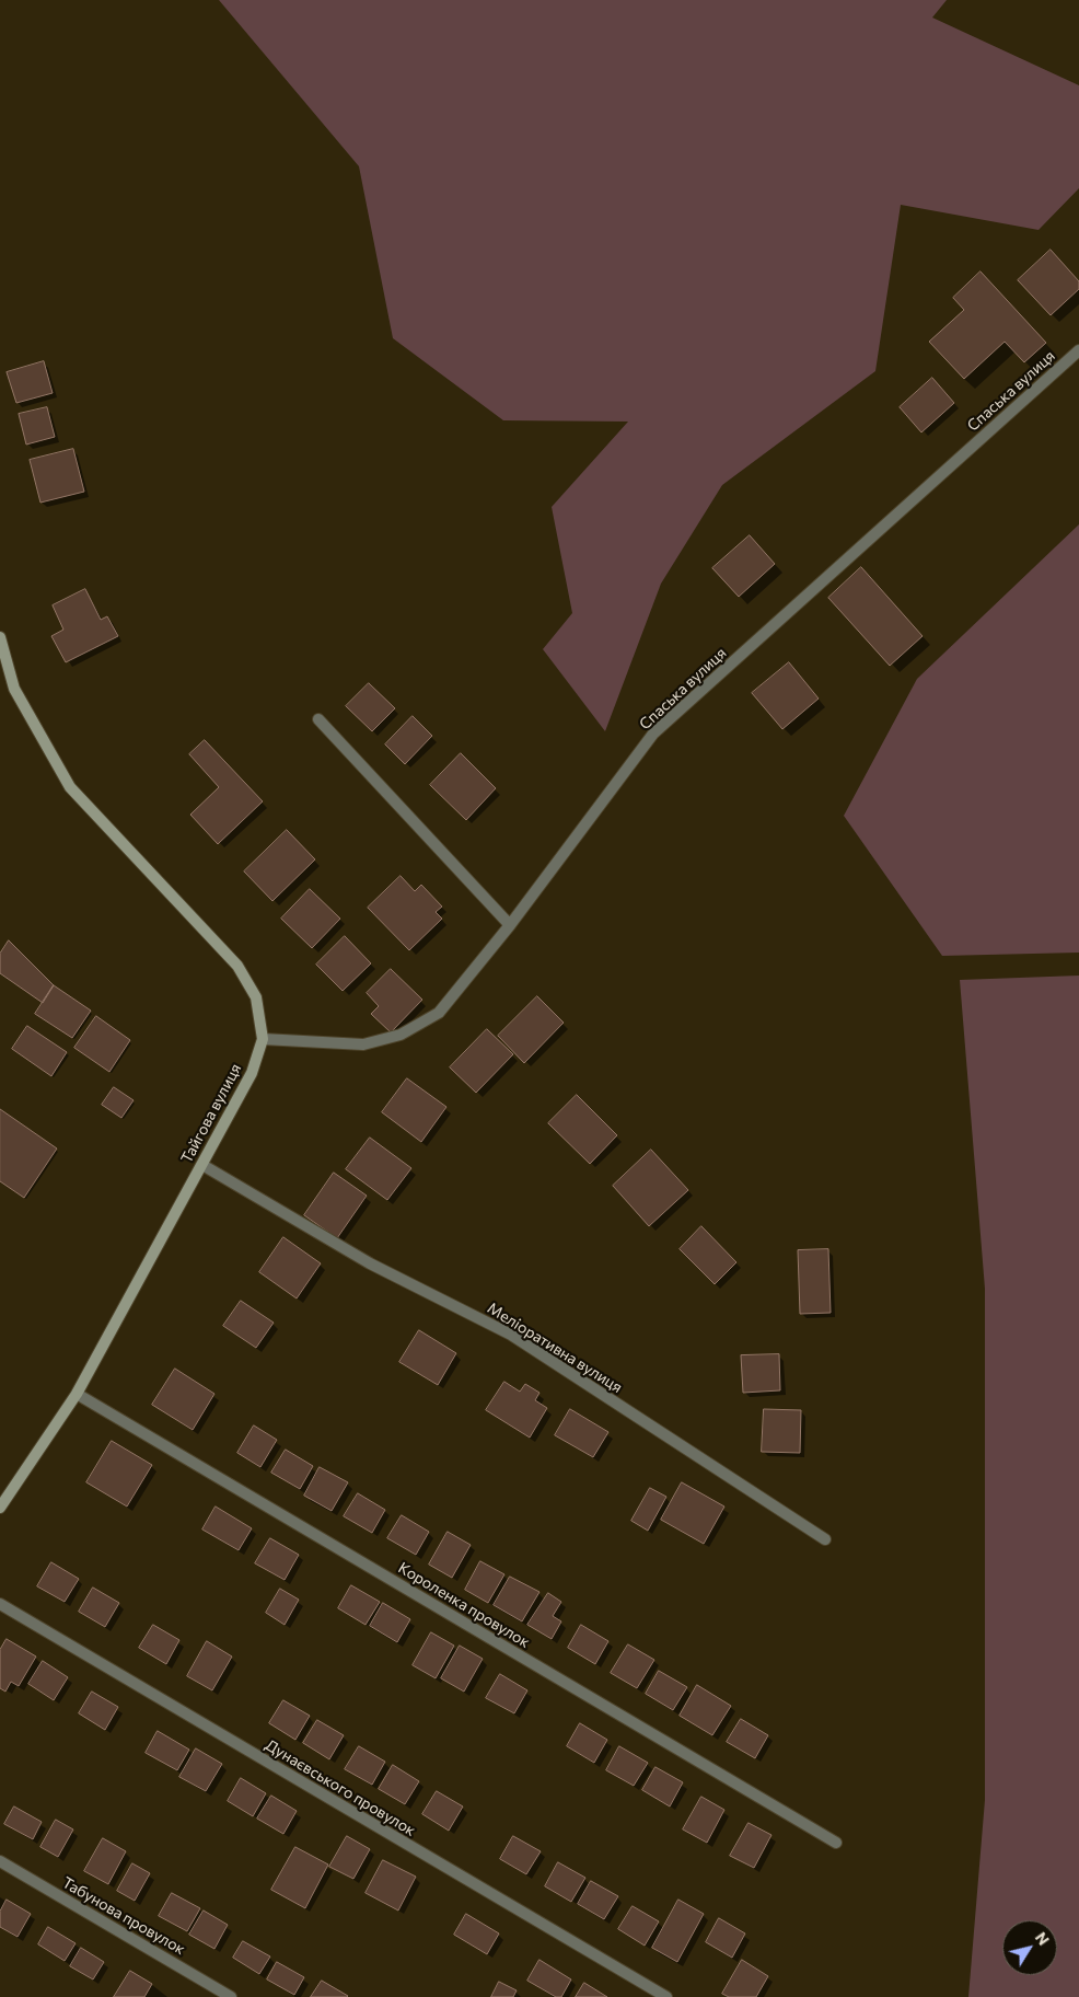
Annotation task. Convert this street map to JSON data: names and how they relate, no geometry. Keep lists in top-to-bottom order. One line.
{"streets":{"street":["Спаська вулиця","Тайгова вулиця","Меліоративна вулиця","Короленка провулок","Дунаєвського провулок","Табунова провулок"]},"crossings":[["Спаська вулиця","Тайгова вулиця"],["Тайгова вулиця","Меліоративна вулиця"],["Тайгова вулиця","Короленка провулок"]],"north":"top right"}
